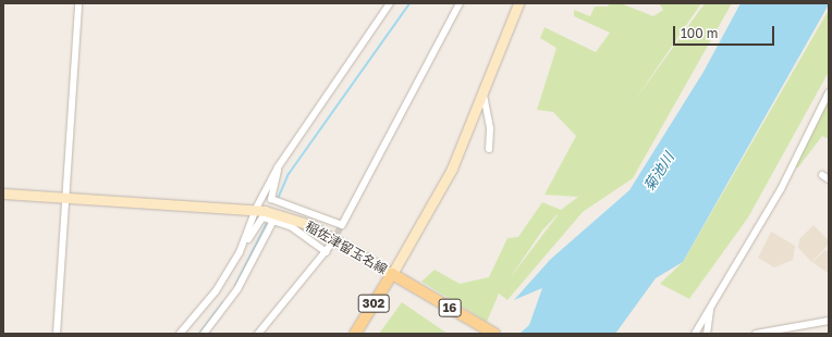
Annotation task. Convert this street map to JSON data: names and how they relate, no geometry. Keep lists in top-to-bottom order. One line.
{"streets":{"main road":["稲佐津留玉名線","302","16"]},"crossings":[["稲佐津留玉名線","302"],["稲佐津留玉名線","16"],["302","16"]],"water":["菊池川"],"scale_bar":"100 m"}
